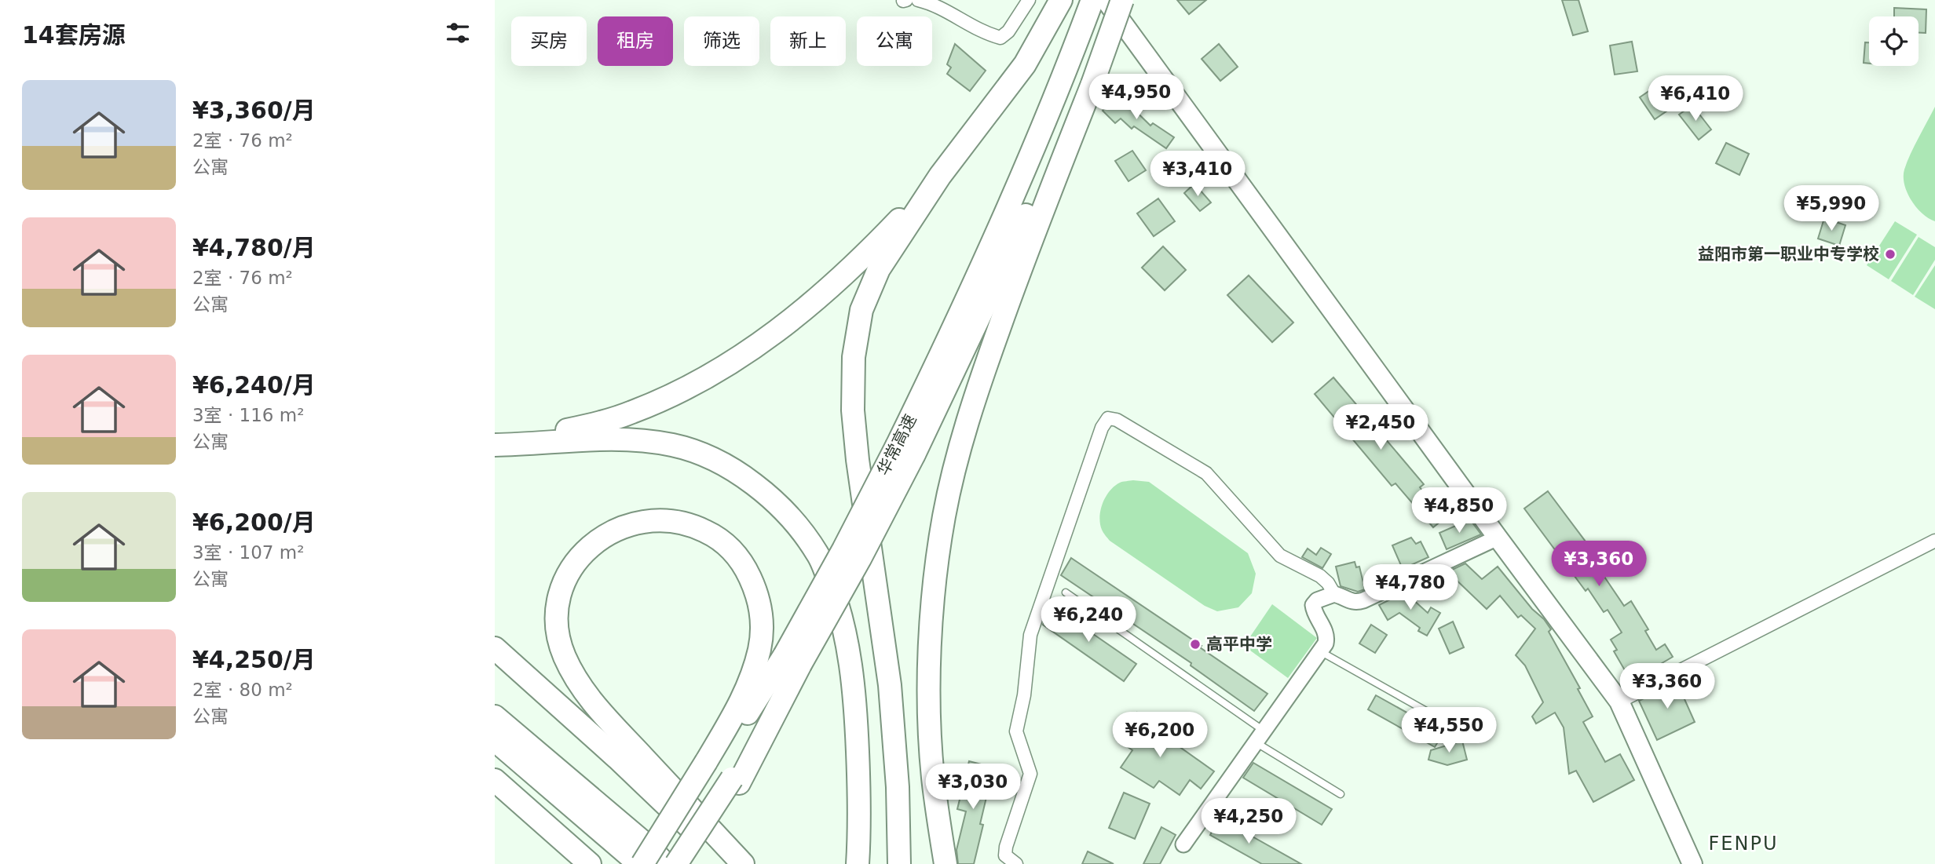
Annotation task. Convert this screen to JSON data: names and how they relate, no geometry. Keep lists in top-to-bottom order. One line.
{"streets":{"highway":["华常高速"]},"districts":["FENPU"],"places":["益阳市第一职业中专学校","高平中学"],"page":{"heading":"14套房源","chip":["买房","租房","筛选","新上","公寓"],"list":[{"name":"¥3,360/月","note":"2室 · 76 m² · 公寓"},{"name":"¥4,780/月","note":"2室 · 76 m² · 公寓"},{"name":"¥6,240/月","note":"3室 · 116 m² · 公寓"},{"name":"¥6,200/月","note":"3室 · 107 m² · 公寓"},{"name":"¥4,250/月","note":"2室 · 80 m² · 公寓"}],"price":["¥4,950","¥6,410","¥3,410","¥5,990","¥2,450","¥4,850","¥3,360","¥4,780","¥6,240","¥3,360","¥4,550","¥6,200","¥3,030","¥4,250"]}}
